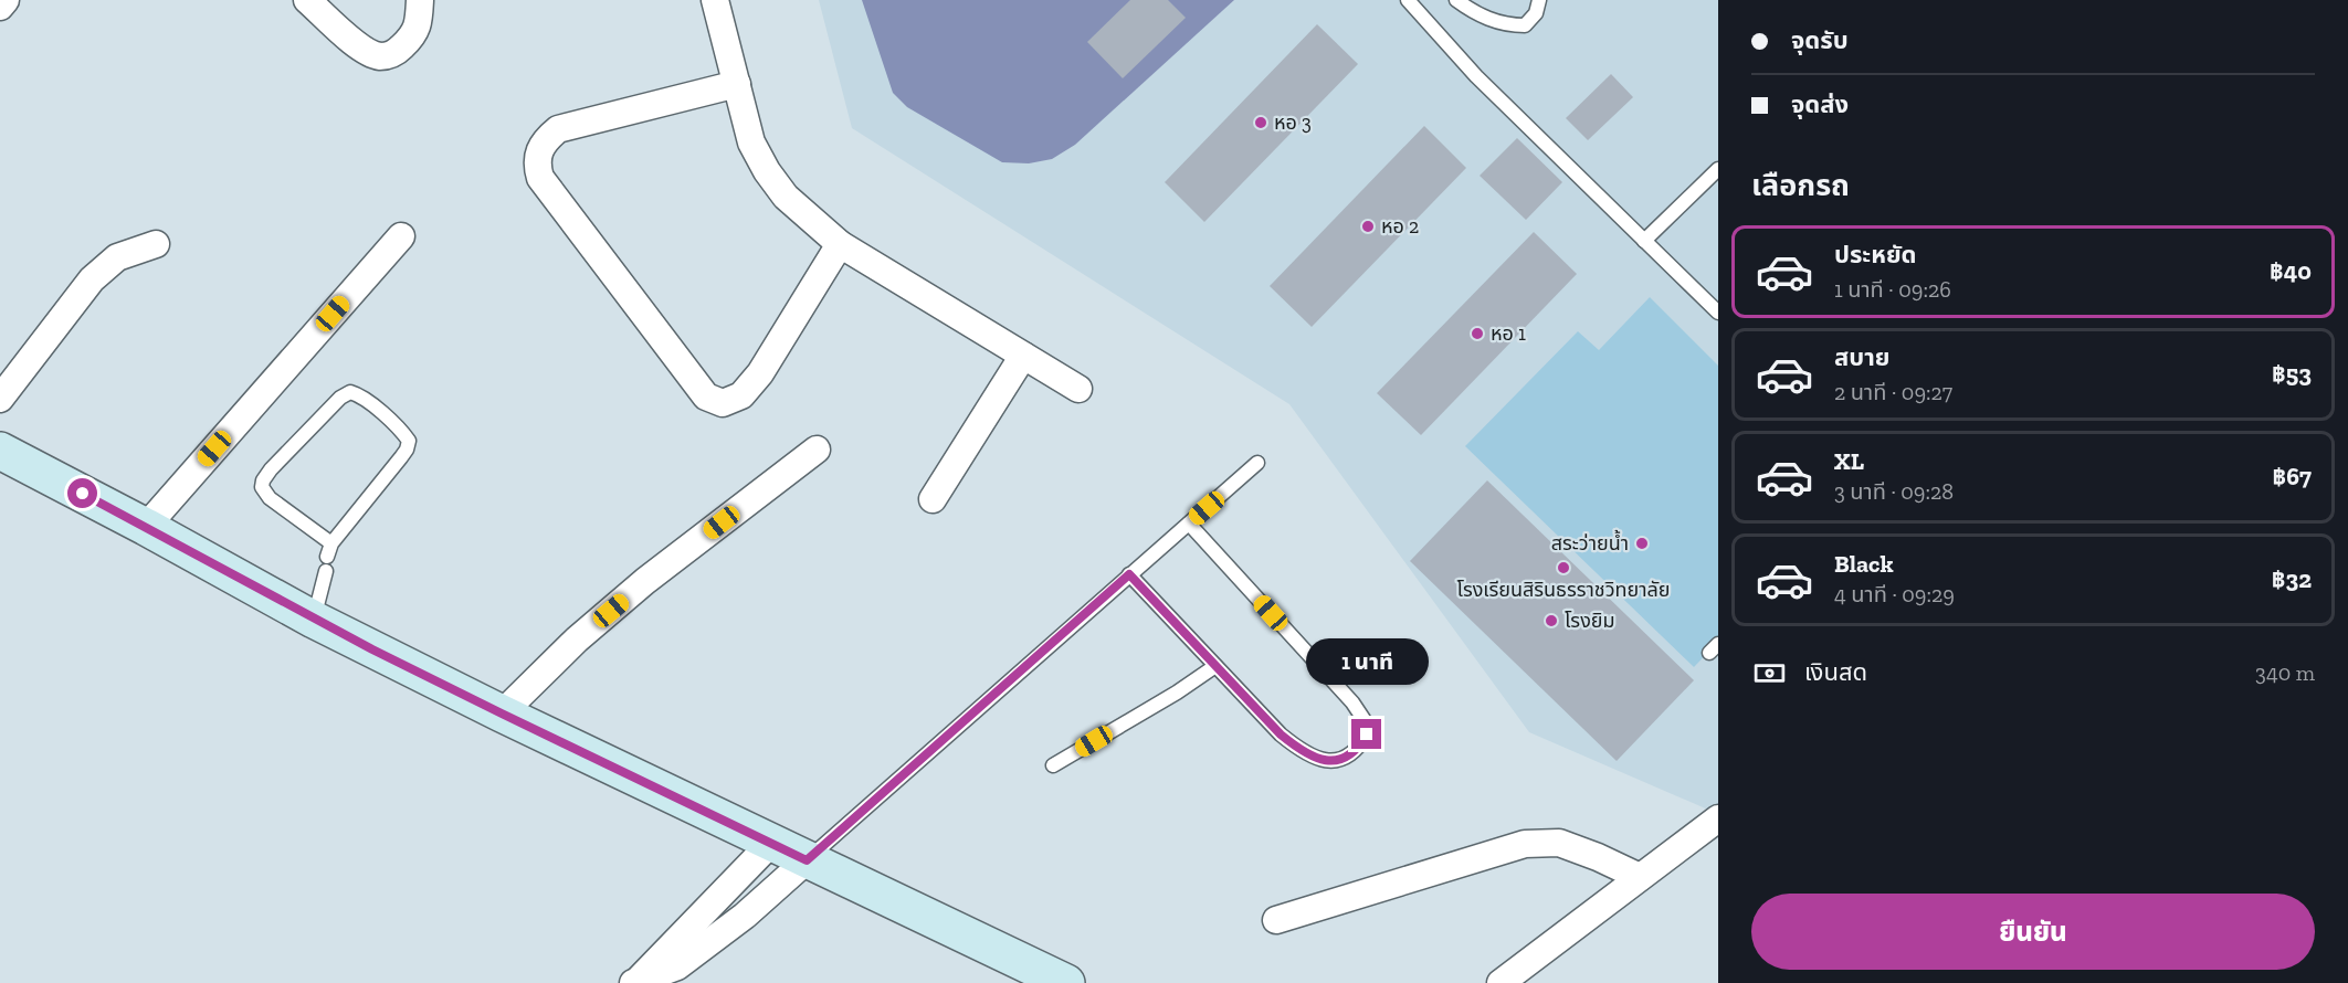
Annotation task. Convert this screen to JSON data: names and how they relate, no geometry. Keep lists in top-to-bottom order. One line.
{"places":["หอ 3","หอ 2","หอ 1","สระว่ายน้ำ","โรงเรียนสิรินธรราชวิทยาลัย","โรงยิม"],"page":{"banner":["จุดรับ","จุดส่ง"],"heading":"เลือกรถ","list":[{"name":"ประหยัด","note":"1 นาที · 09:26","value":"฿40"},{"name":"สบาย","note":"2 นาที · 09:27","value":"฿53"},{"name":"XL","note":"3 นาที · 09:28","value":"฿67"},{"name":"Black","note":"4 นาที · 09:29","value":"฿32"}],"pay":["เงินสด","340 m"],"bubble":"1 นาที","buttons":"ยืนยัน"}}
